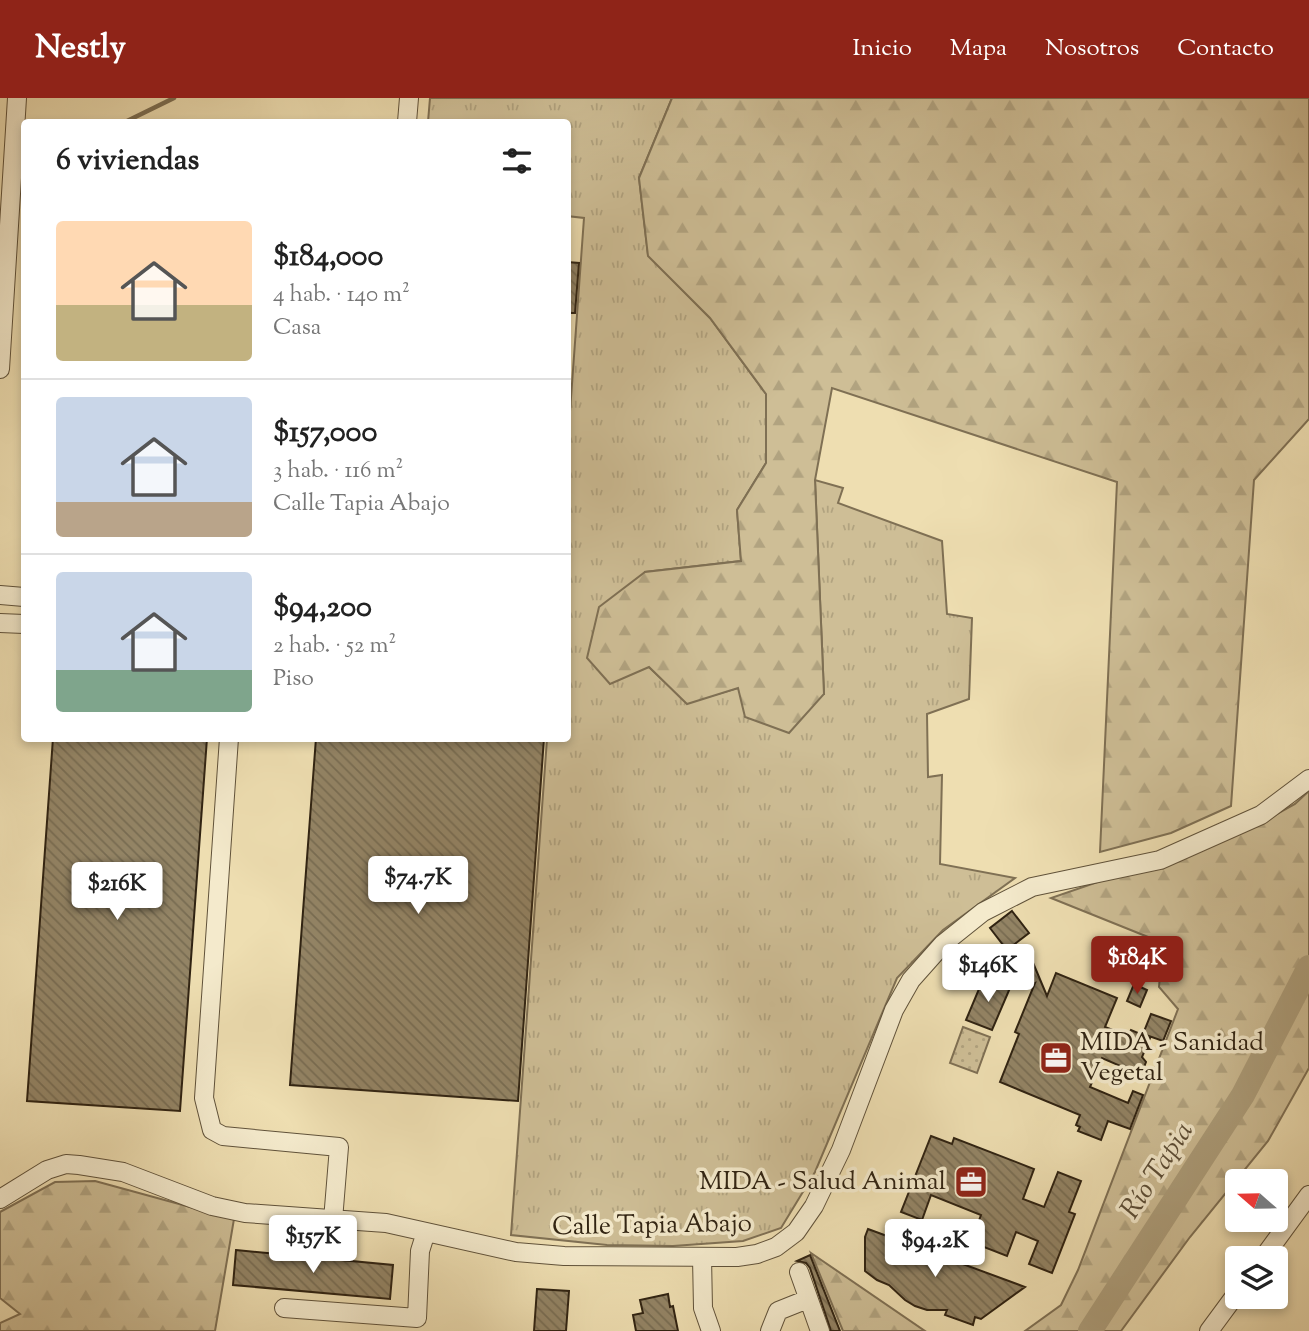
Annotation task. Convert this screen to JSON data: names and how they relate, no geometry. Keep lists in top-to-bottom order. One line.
{"streets":{"street":["Calle Tapia Abajo"]},"water":["Río Tapia"],"places":{"office":["MIDA - Sanidad Vegetal","MIDA - Salud Animal"]},"north":"left","page":{"header":"Nestly","nav":["Inicio","Mapa","Nosotros","Contacto"],"heading":"6 viviendas","list":[{"name":"$184,000","note":"4 hab. · 140 m² · Casa"},{"name":"$157,000","note":"3 hab. · 116 m² · Calle Tapia Abajo"},{"name":"$94,200","note":"2 hab. · 52 m² · Piso"}],"price":["$74.7K","$216K","$184K","$146K","$157K","$94.2K"]}}
